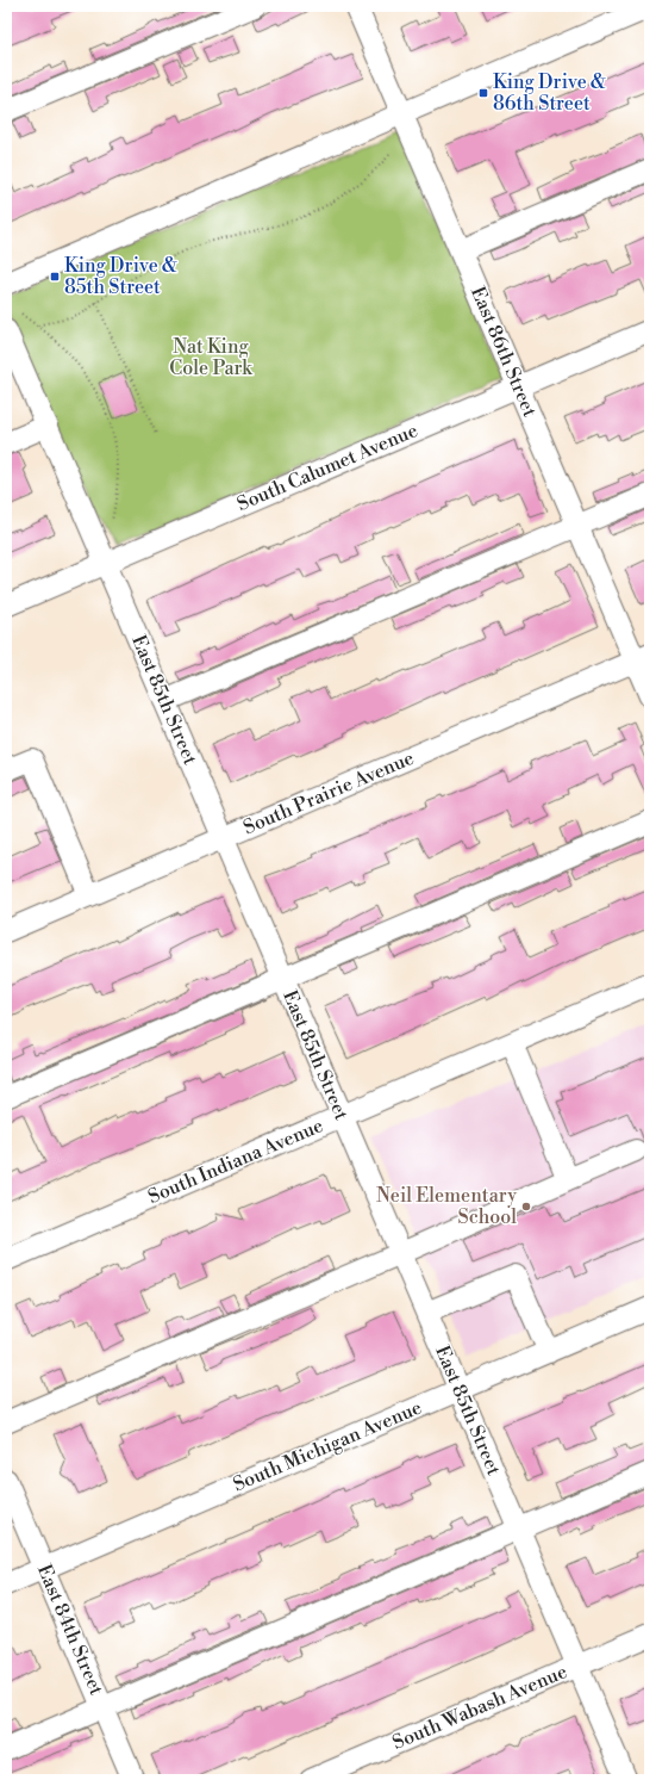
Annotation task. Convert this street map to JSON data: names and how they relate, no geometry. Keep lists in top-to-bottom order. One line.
{"streets":{"street":["East 86th Street","South Calumet Avenue","East 85th Street","South Prairie Avenue","South Indiana Avenue","South Michigan Avenue","East 84th Street","South Wabash Avenue"]},"crossings":[["East 86th Street","South Calumet Avenue"],["East 86th Street","South Prairie Avenue"],["South Calumet Avenue","East 85th Street"],["East 85th Street","South Prairie Avenue"],["East 85th Street","South Indiana Avenue"],["East 85th Street","South Michigan Avenue"],["East 85th Street","South Wabash Avenue"],["South Michigan Avenue","East 84th Street"]],"parks":["Nat King Cole Park"],"places":{"transit":["King Drive & 86th Street","King Drive & 85th Street"],"other":["Neil Elementary School"]}}
